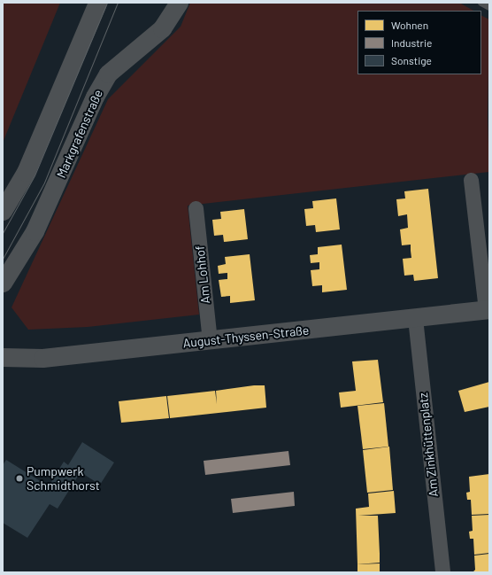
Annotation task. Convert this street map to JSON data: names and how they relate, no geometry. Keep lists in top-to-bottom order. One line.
{"streets":{"street":["Markgrafenstraße","Am Lohhof","August-Thyssen-Straße","Am Zinkhüttenplatz"]},"crossings":[["Am Lohhof","August-Thyssen-Straße"],["August-Thyssen-Straße","Am Zinkhüttenplatz"]],"places":["Pumpwerk Schmidthorst"],"legend":["Wohnen","Industrie","Sonstige"]}
